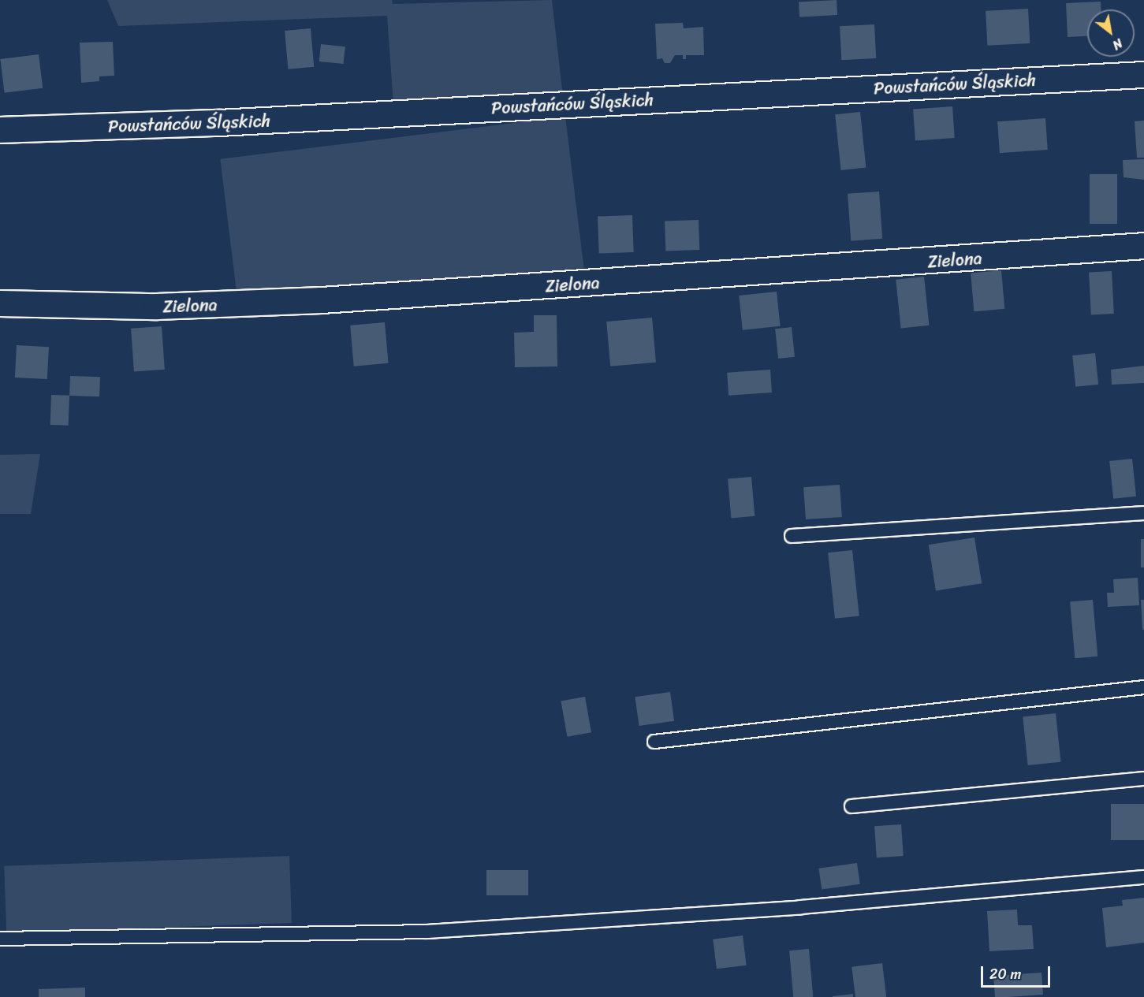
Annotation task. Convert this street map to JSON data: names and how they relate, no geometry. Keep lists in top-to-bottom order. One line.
{"streets":{"street":["Powstańców Śląskich","Zielona"]},"scale_bar":"20 m","north":"bottom right"}
